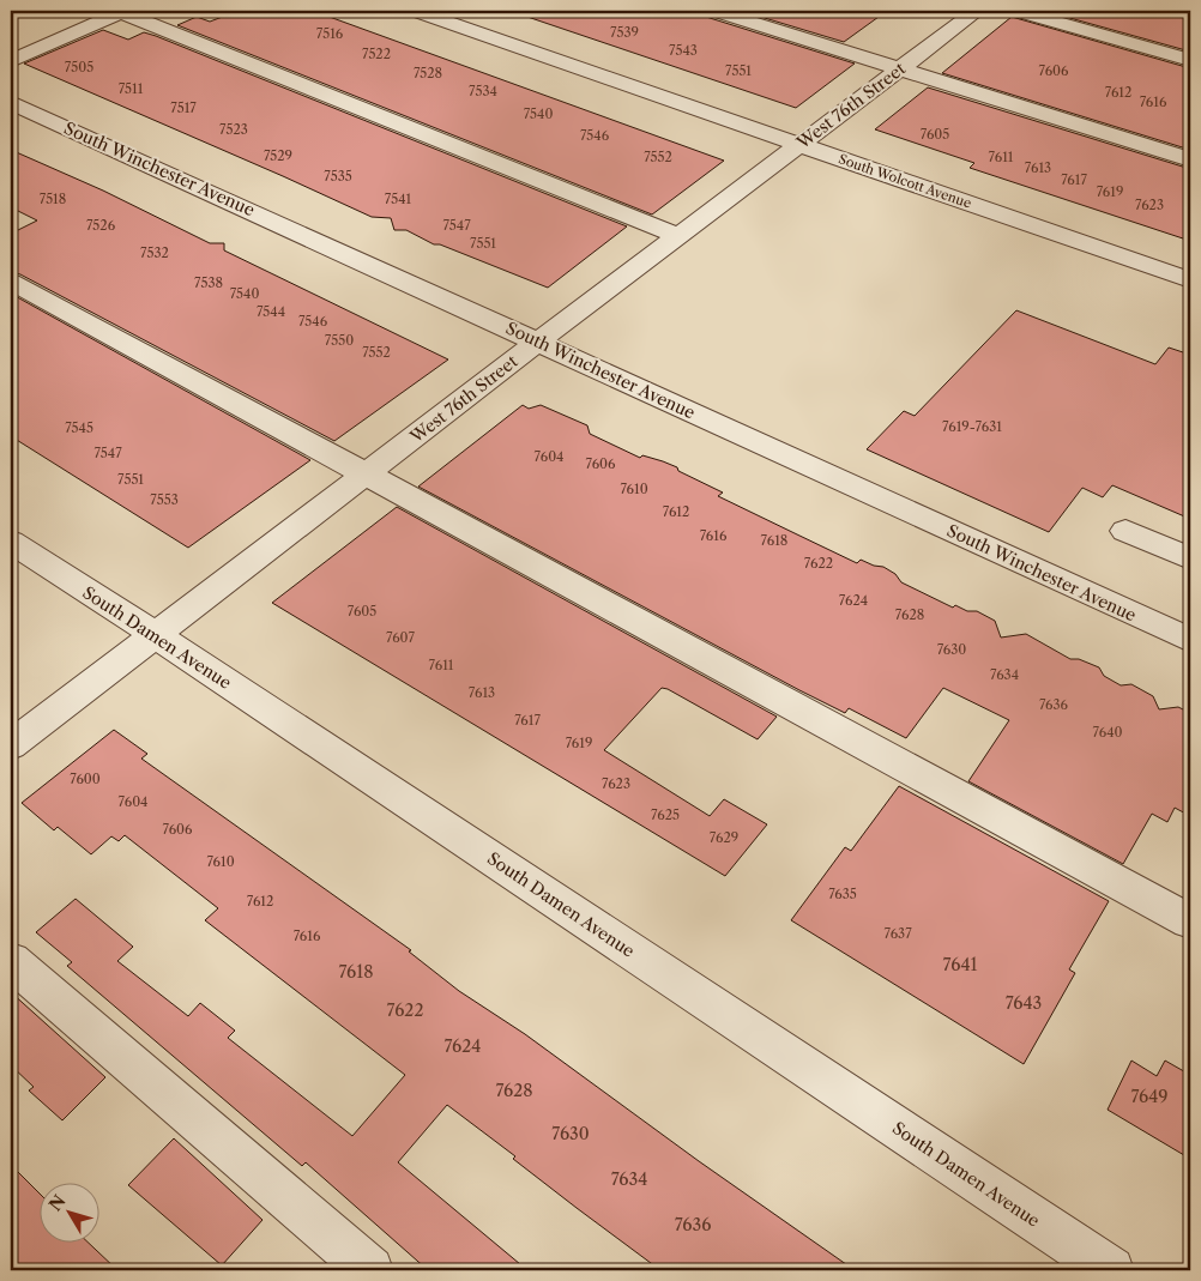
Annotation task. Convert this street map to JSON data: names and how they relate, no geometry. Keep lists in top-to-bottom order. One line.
{"streets":{"street":["West 76th Street","South Winchester Avenue","South Wolcott Avenue","South Damen Avenue"]},"crossings":[["West 76th Street","South Winchester Avenue"],["West 76th Street","South Wolcott Avenue"],["West 76th Street","South Damen Avenue"]],"house_numbers":["7539","7516","7543","7522","7505","7551","7606","7528","7511","7534","7612","7616","7517","7540","7523","7605","7546","7529","7552","7611","7613","7535","7617","7619","7518","7541","7623","7526","7547","7551","7532","7538","7540","7544","7546","7550","7552","7619-7631","7545","7547","7604","7606","7551","7610","7553","7612","7616","7618","7622","7624","7605","7628","7607","7630","7611","7634","7613","7636","7617","7640","7619","7600","7623","7604","7625","7606","7629","7610","7635","7612","7637","7616","7641","7618","7643","7622","7624","7628","7649","7630","7634","7636"],"north":"top left"}
